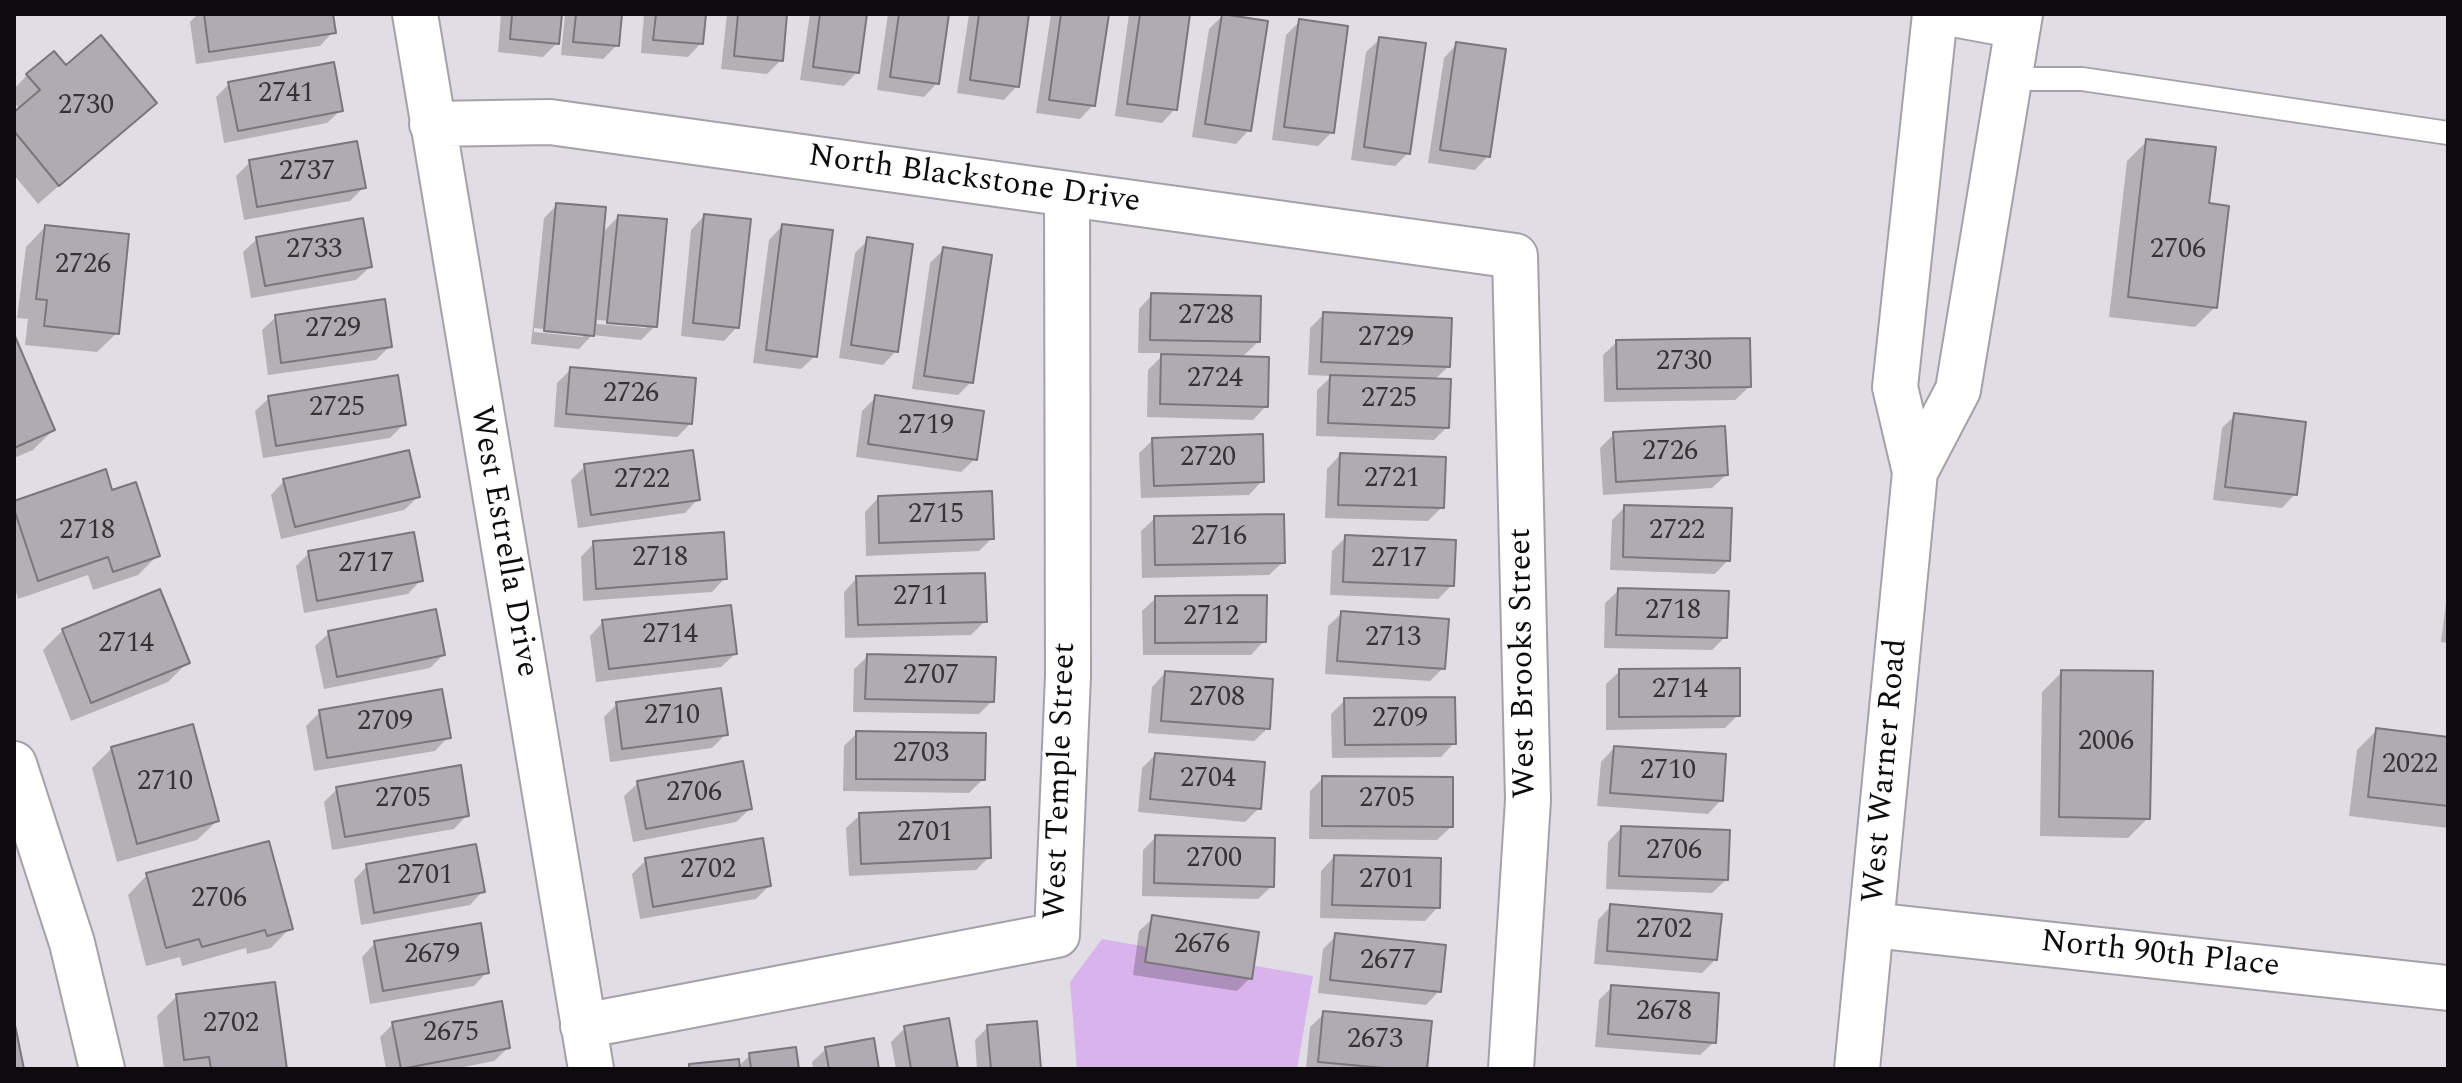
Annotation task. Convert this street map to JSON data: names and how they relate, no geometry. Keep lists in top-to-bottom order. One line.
{"streets":{"street":["North Blackstone Drive","West Estrella Drive","West Brooks Street","West Warner Road","West Temple Street","North 90th Place"]},"crossings":[["North Blackstone Drive","West Estrella Drive"],["North Blackstone Drive","West Brooks Street"],["North Blackstone Drive","West Temple Street"],["West Estrella Drive","West Temple Street"],["West Warner Road","North 90th Place"]],"house_numbers":["2741","2730","2737","2733","2706","2726","2728","2729","2729","2730","2724","2726","2725","2725","2719","2726","2720","2721","2722","2715","2718","2722","2716","2718","2717","2717","2711","2718","2712","2714","2713","2714","2707","2714","2708","2710","2709","2709","2006","2703","2022","2710","2704","2710","2706","2705","2705","2701","2706","2700","2702","2701","2701","2706","2702","2676","2679","2677","2678","2702","2675","2673"]}
